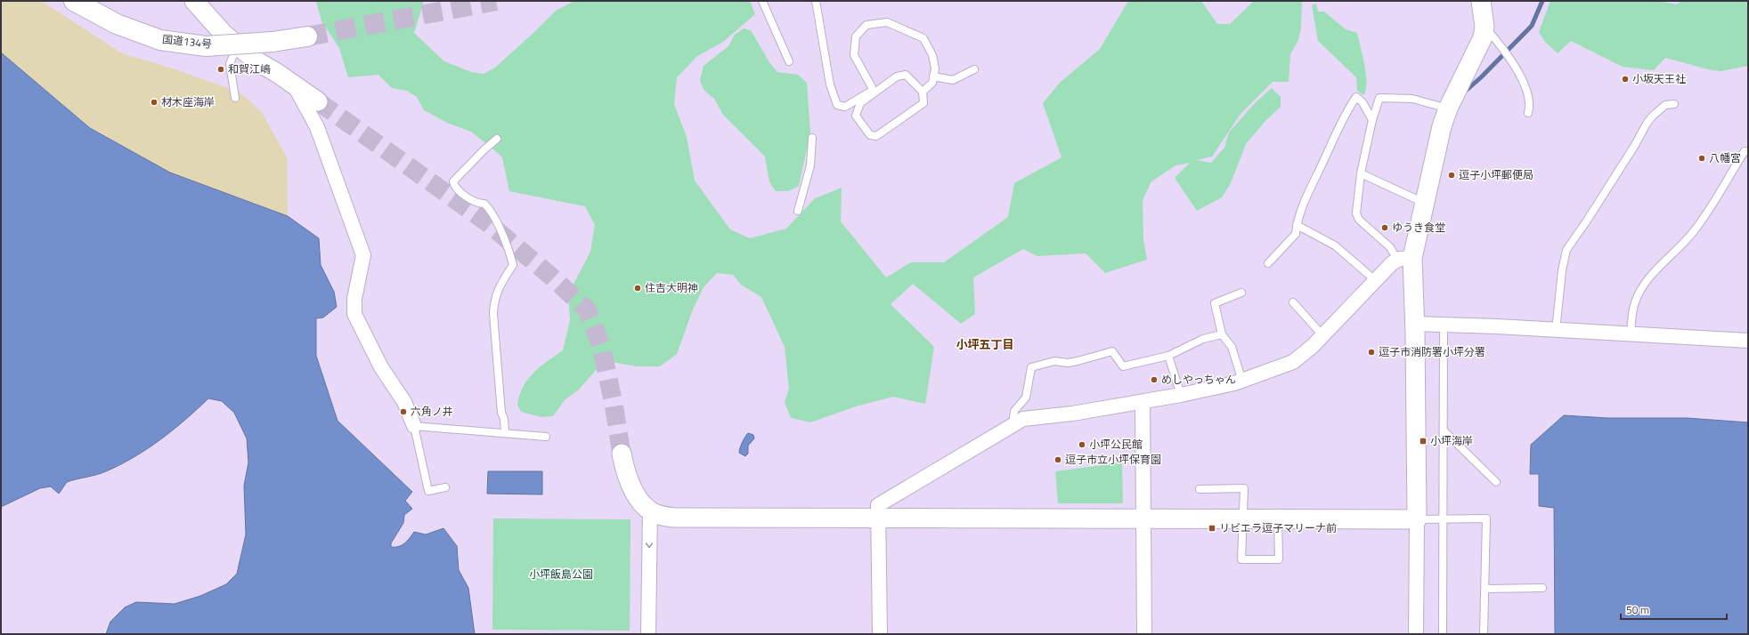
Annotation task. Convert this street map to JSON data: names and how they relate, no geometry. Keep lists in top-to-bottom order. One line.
{"streets":{"highway":["国道134号"]},"districts":["小坪五丁目"],"parks":["小坪飯島公園"],"places":{"other":["和賀江嶋","小坂天王社","材木座海岸","八幡宮","逗子小坪郵便局","ゆうき食堂","住吉大明神","逗子市消防署小坪分署","めしやっちゃん","六角ノ井","小坪公民館","逗子市立小坪保育園"],"transit":["小坪海岸","リビエラ逗子マリーナ前"]},"scale_bar":"50 m"}
